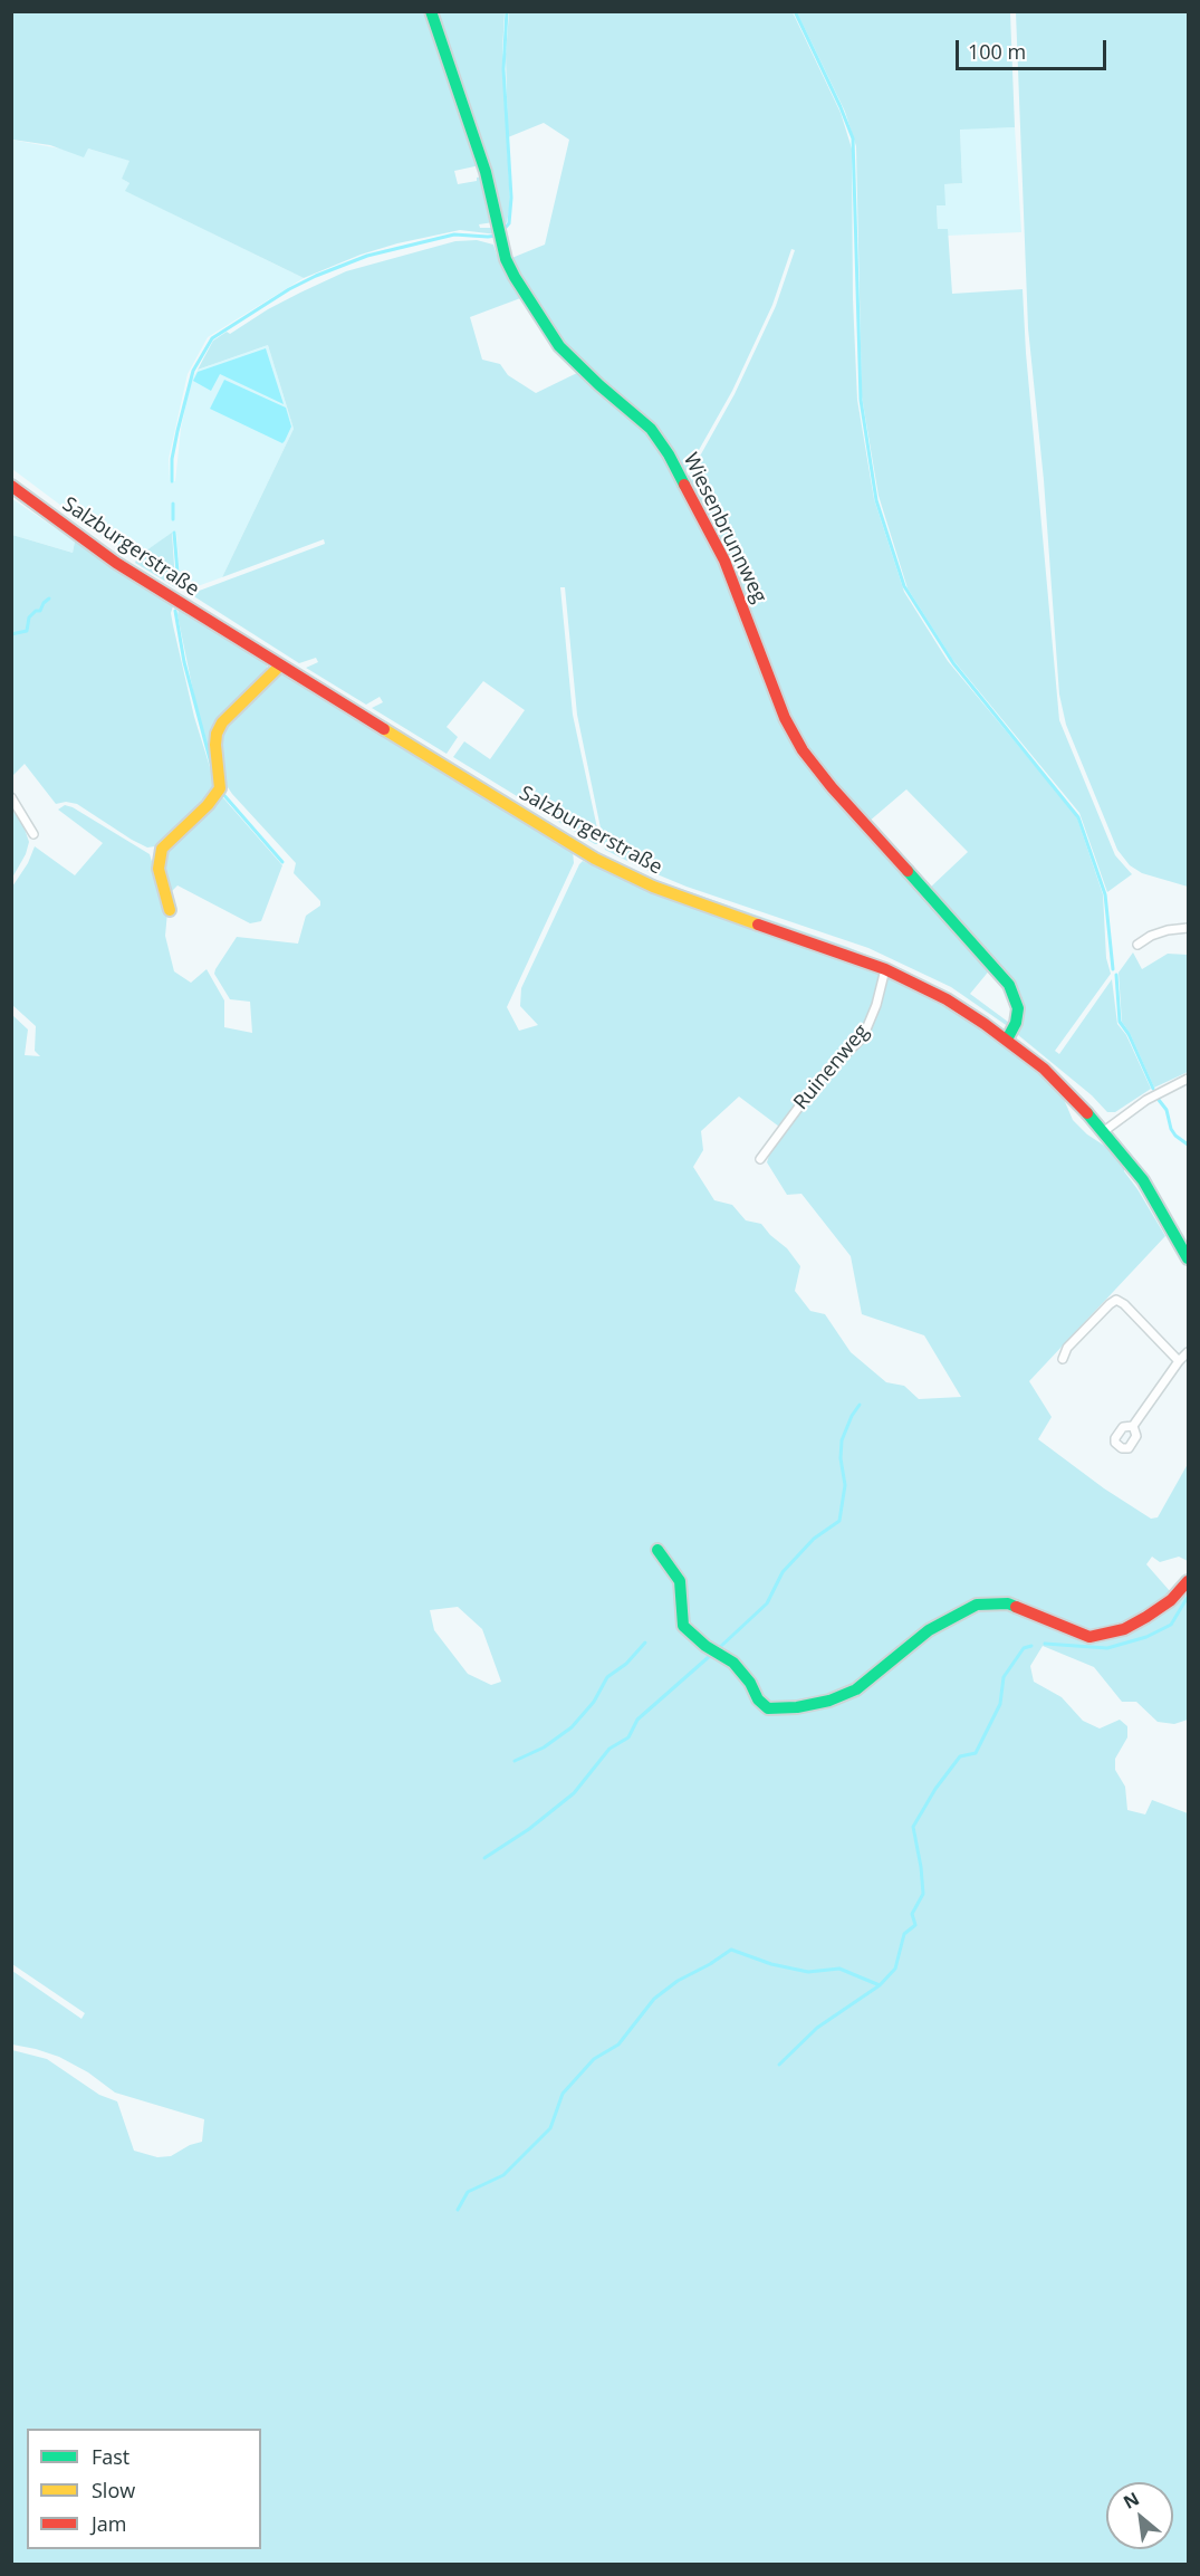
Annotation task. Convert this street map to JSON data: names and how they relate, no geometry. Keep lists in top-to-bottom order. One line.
{"streets":{"street":["Wiesenbrunnweg","Salzburgerstraße","Ruinenweg"]},"crossings":[["Wiesenbrunnweg","Salzburgerstraße"],["Salzburgerstraße","Ruinenweg"]],"legend":["Fast","Slow","Jam"],"scale_bar":"100 m","north":"top left"}
